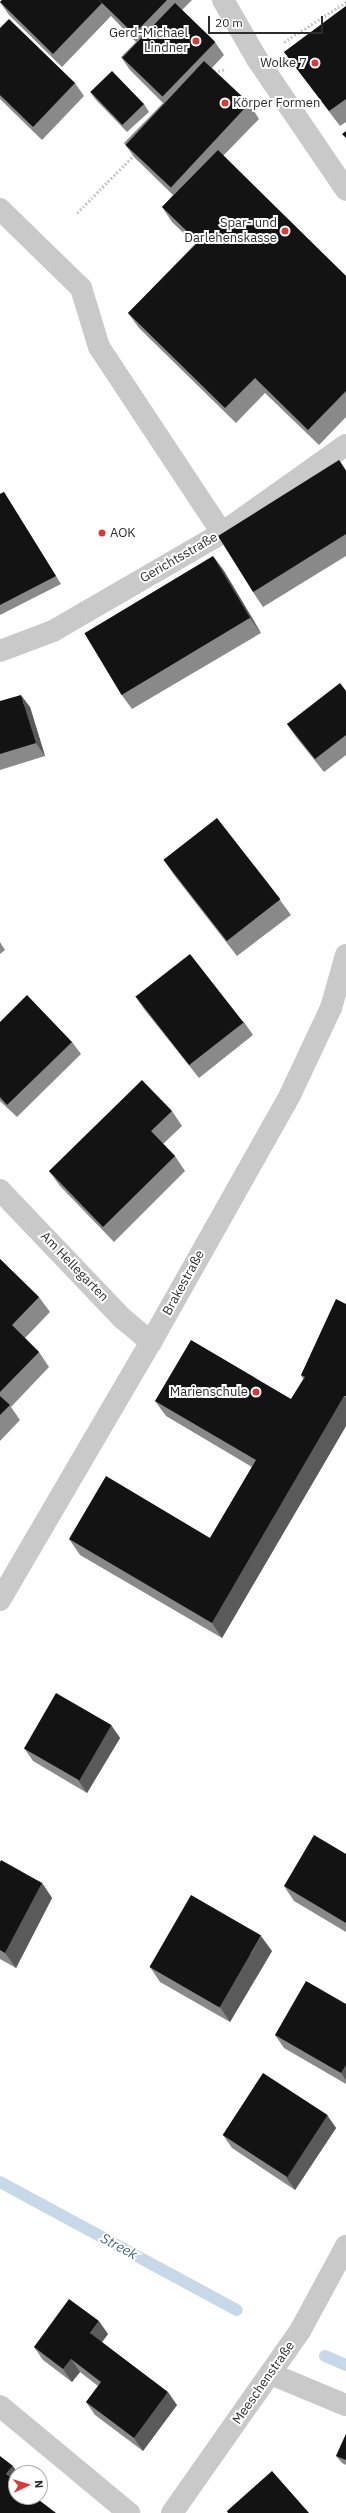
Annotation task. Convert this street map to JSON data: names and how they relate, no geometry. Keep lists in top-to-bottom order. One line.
{"streets":{"street":["Gerichtsstraße","Am Hellegarten","Brakestraße","Meeschenstraße"]},"crossings":[["Am Hellegarten","Brakestraße"]],"water":["Streek"],"places":["Gerd-Michael Lindner","Wolke 7","Körper Formen","Spar- und Darlehenskasse","AOK","Marienschule"],"scale_bar":"20 m","north":"right"}
